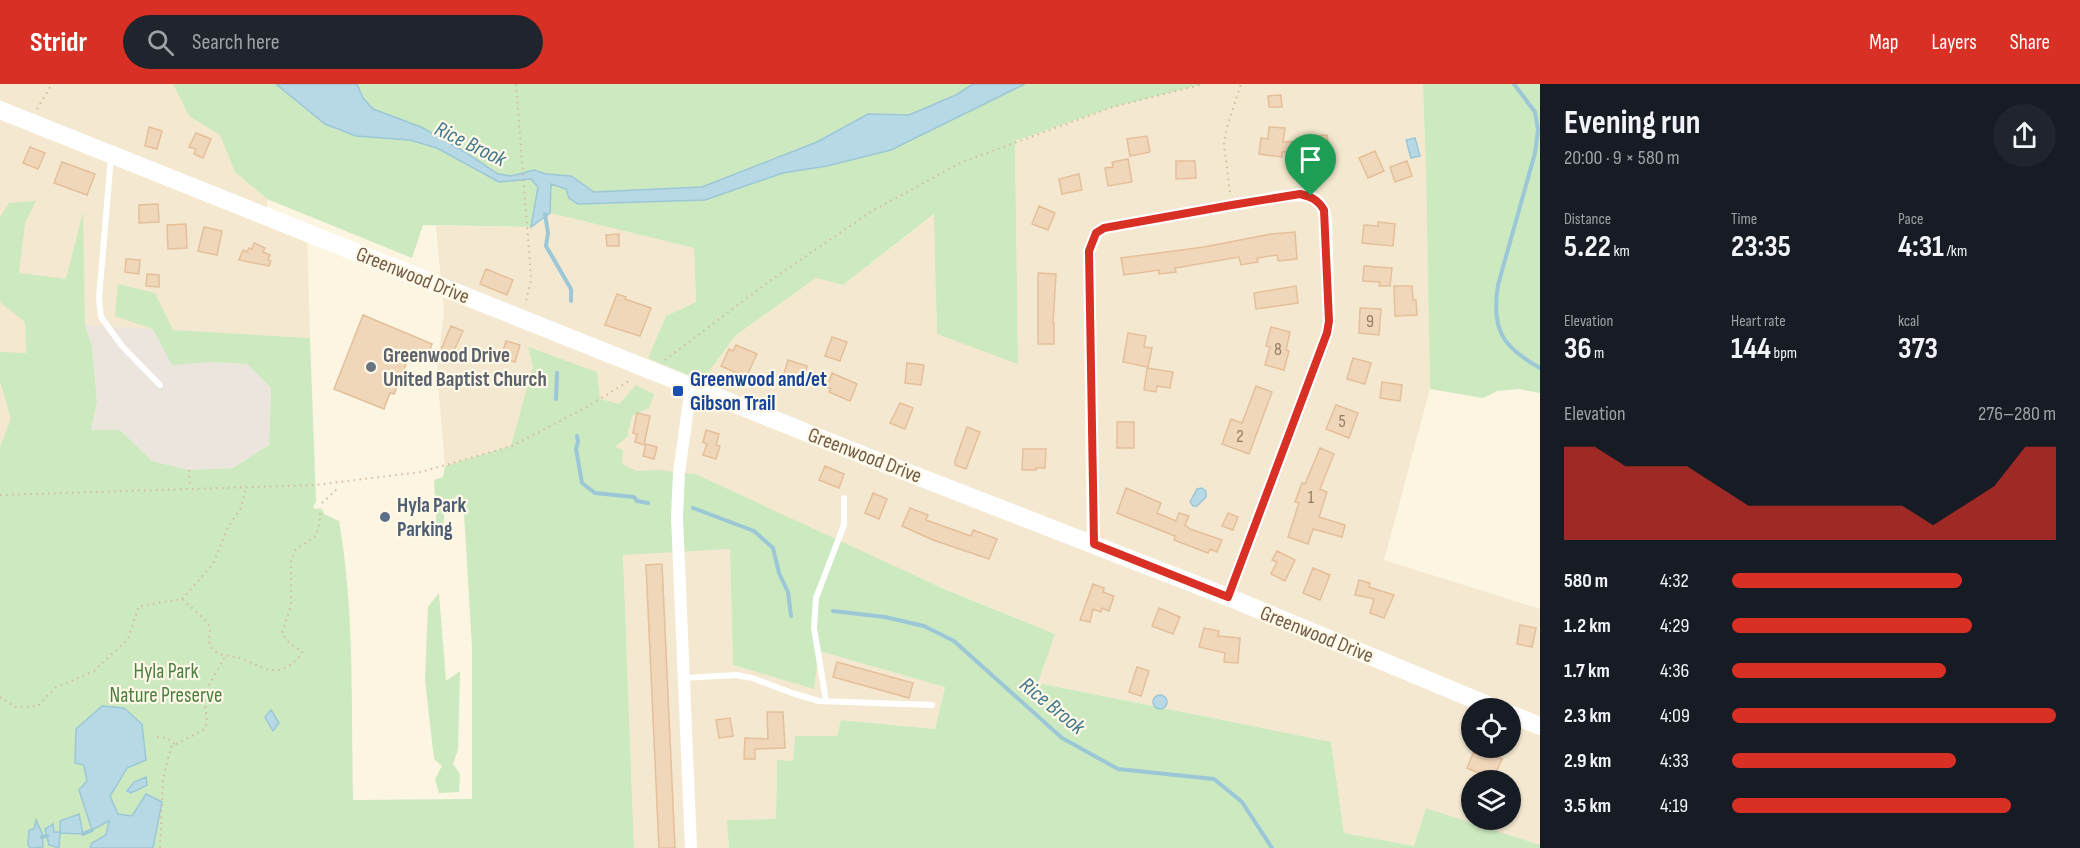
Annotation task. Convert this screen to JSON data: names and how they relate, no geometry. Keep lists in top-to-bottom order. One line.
{"streets":{"main road":["Greenwood Drive"]},"water":["Rice Brook"],"parks":["Hyla Park Nature Preserve"],"places":{"other":["Greenwood Drive United Baptist Church","Hyla Park Parking"],"transit":["Greenwood and/et Gibson Trail"]},"house_numbers":["9","8","5","2","1"],"page":{"header":"Stridr","search":"Search here","nav":["Map","Layers","Share"],"heading":["Evening run","20:00 · 9 × 580 m"],"stats":[["Distance","5.22 km"],["Time","23:35"],["Pace","4:31 /km"],["Elevation","36 m"],["Heart rate","144 bpm"],["kcal","373"]],"chart":["Elevation","276–280 m"],"list":[{"name":"580 m","note":"4:32"},{"name":"1.2 km","note":"4:29"},{"name":"1.7 km","note":"4:36"},{"name":"2.3 km","note":"4:09"},{"name":"2.9 km","note":"4:33"},{"name":"3.5 km","note":"4:19"}]}}
